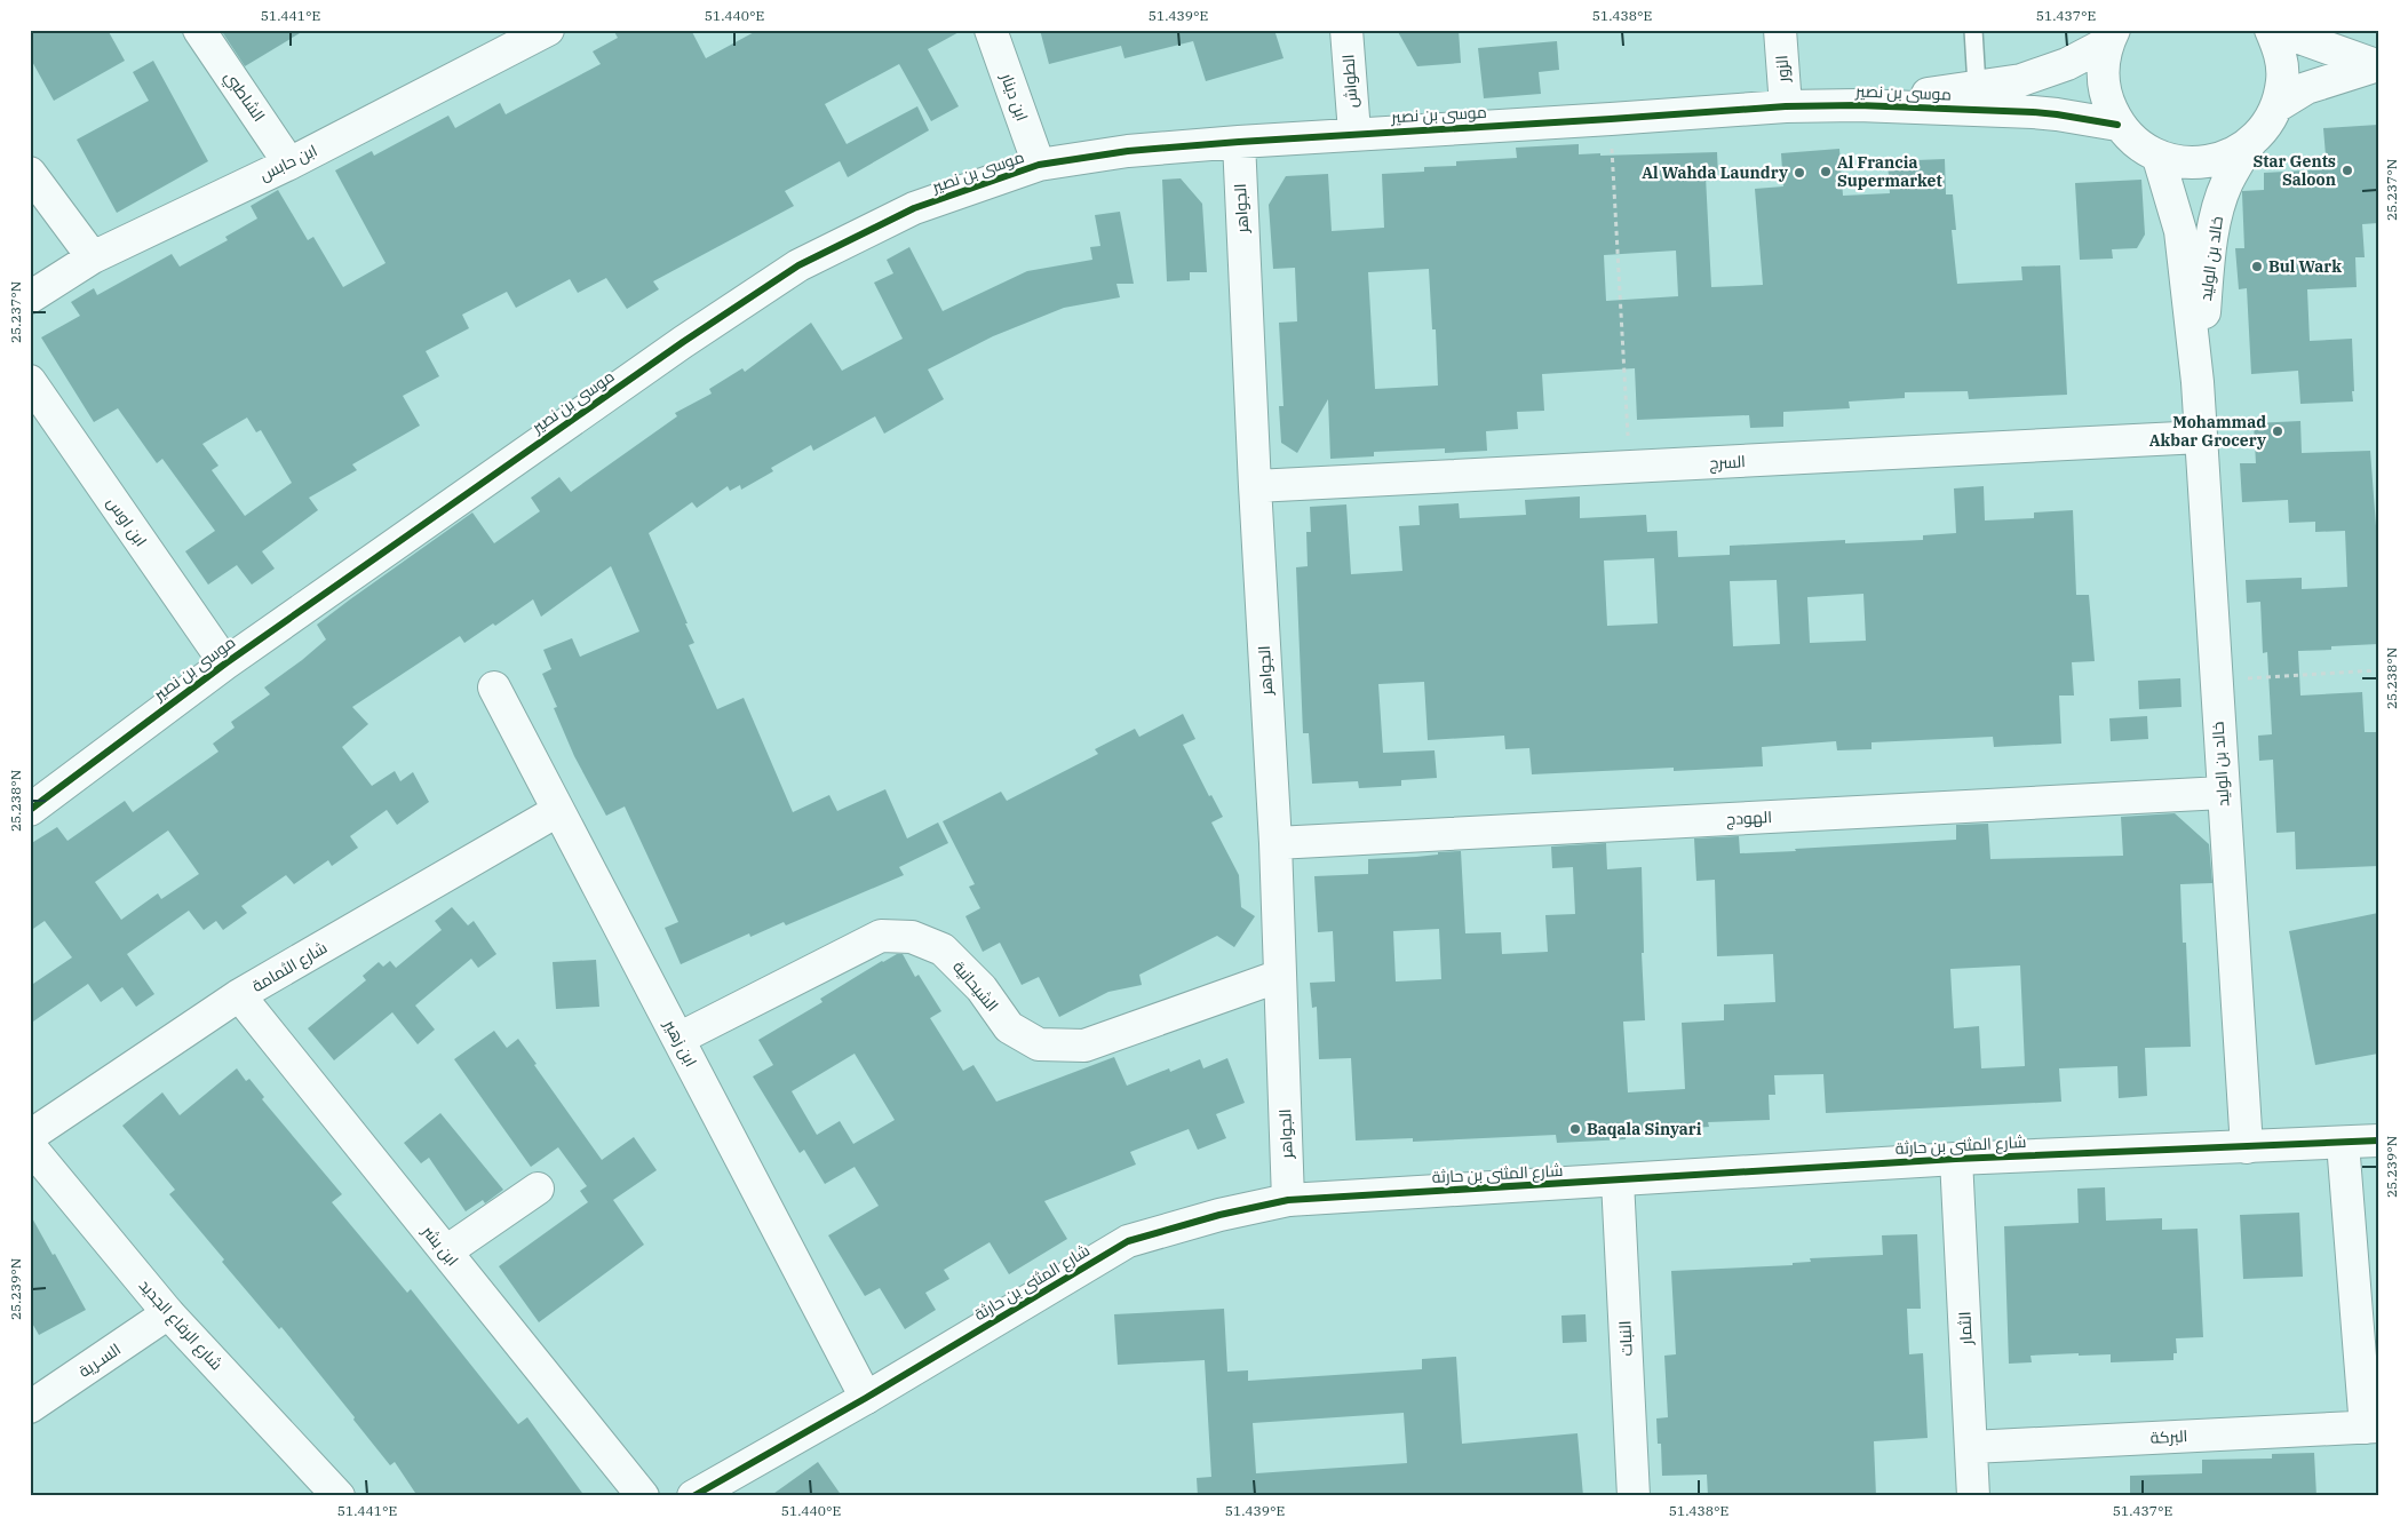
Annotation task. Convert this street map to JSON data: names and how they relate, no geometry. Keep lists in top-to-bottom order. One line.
{"streets":{"street":["الزور","الطواش","موسى بن نصير","الشاطبي","ابن دينار","ابن حابس","الجواهر","خالد بن الوليد","السرج","ابن اوس","الهودج","شارع الثمامة","الشيحانية","ابن زهير","شارع المثنى بن حارثة","ابن بشر","شارع الرفاع الجديد","الثمار","النبات","السـرية","البركة"]},"crossings":[["الزور","موسى بن نصير"],["الطواش","موسى بن نصير"],["موسى بن نصير","ابن دينار"],["موسى بن نصير","الجواهر"],["موسى بن نصير","ابن اوس"],["الشاطبي","ابن حابس"],["الجواهر","السرج"],["الجواهر","الهودج"],["الجواهر","الشيحانية"],["الجواهر","شارع المثنى بن حارثة"],["خالد بن الوليد","السرج"],["خالد بن الوليد","الهودج"],["خالد بن الوليد","شارع المثنى بن حارثة"],["شارع الثمامة","ابن زهير"],["شارع الثمامة","ابن بشر"],["الشيحانية","ابن زهير"],["ابن زهير","شارع المثنى بن حارثة"],["شارع المثنى بن حارثة","الثمار"],["شارع المثنى بن حارثة","النبات"],["شارع المثنى بن حارثة","البركة"],["شارع الرفاع الجديد","السـرية"],["الثمار","البركة"]],"places":["Star Gents Saloon","Al Francia Supermarket","Al Wahda Laundry","Bul Wark","Mohammad Akbar Grocery","Baqala Sinyari"],"coordinates":["51.441°E","51.440°E","51.439°E","51.438°E","51.437°E","25.237°N","25.238°N","25.239°N"]}
